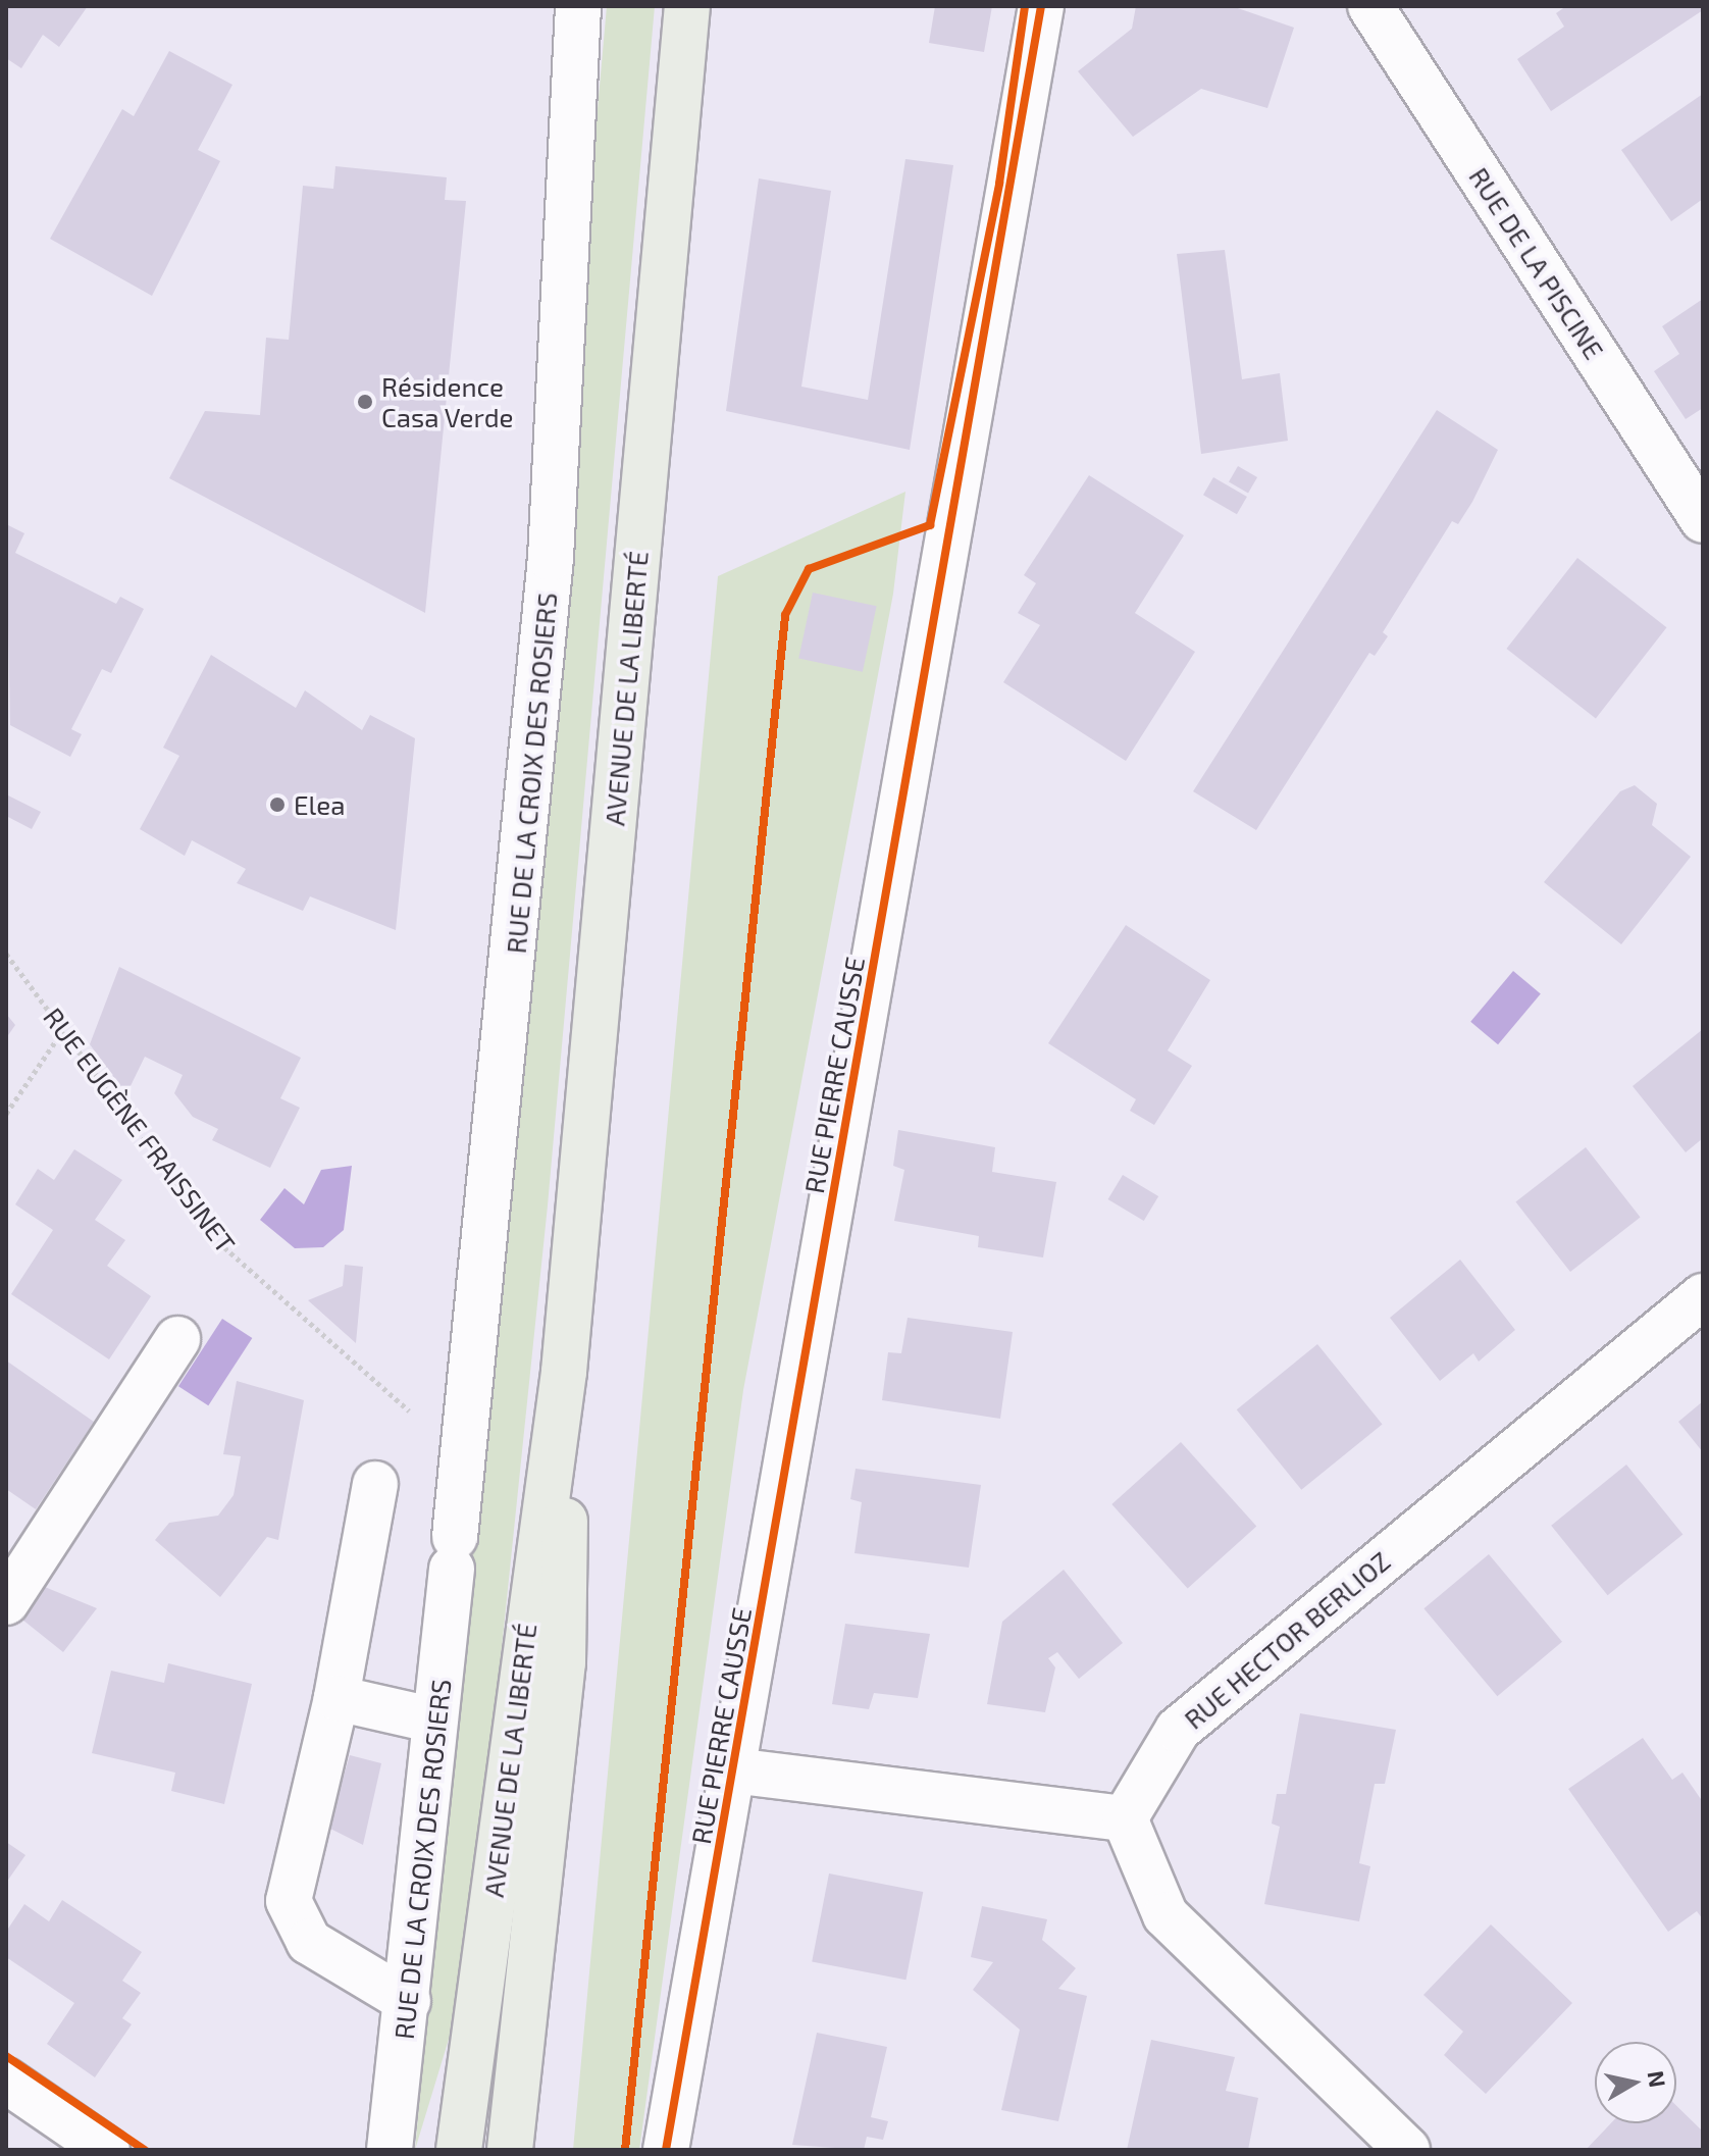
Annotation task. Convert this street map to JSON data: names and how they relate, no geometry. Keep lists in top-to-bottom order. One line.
{"streets":{"main road":["AVENUE DE LA LIBERTÉ"],"street":["RUE DE LA PISCINE","RUE DE LA CROIX DES ROSIERS","RUE PIERRE CAUSSE","RUE HECTOR BERLIOZ"],"path":["RUE EUGÈNE FRAISSINET"]},"crossings":[["RUE DE LA CROIX DES ROSIERS","RUE EUGÈNE FRAISSINET"]],"places":["Résidence Casa Verde","Elea"],"north":"right"}
